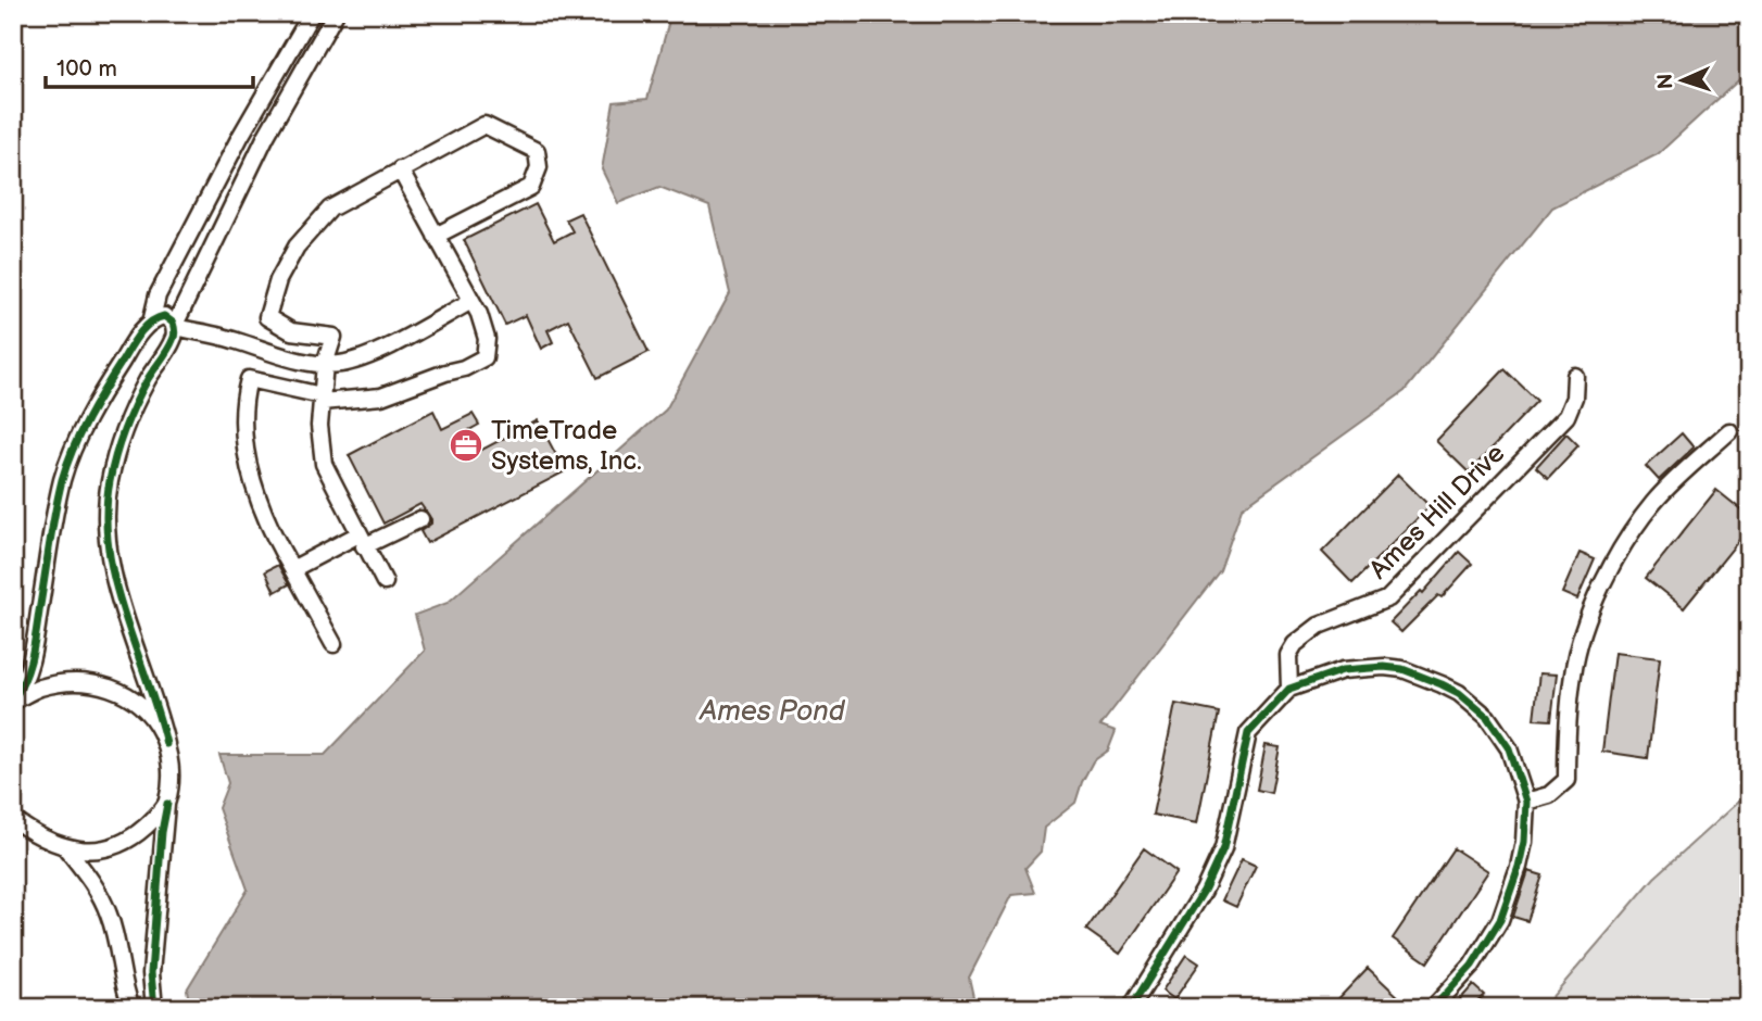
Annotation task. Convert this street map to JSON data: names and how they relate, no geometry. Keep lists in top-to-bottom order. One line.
{"streets":{"street":["Ames Hill Drive"]},"water":["Ames Pond"],"places":{"office":["TimeTrade Systems, Inc."]},"scale_bar":"100 m","north":"left"}
